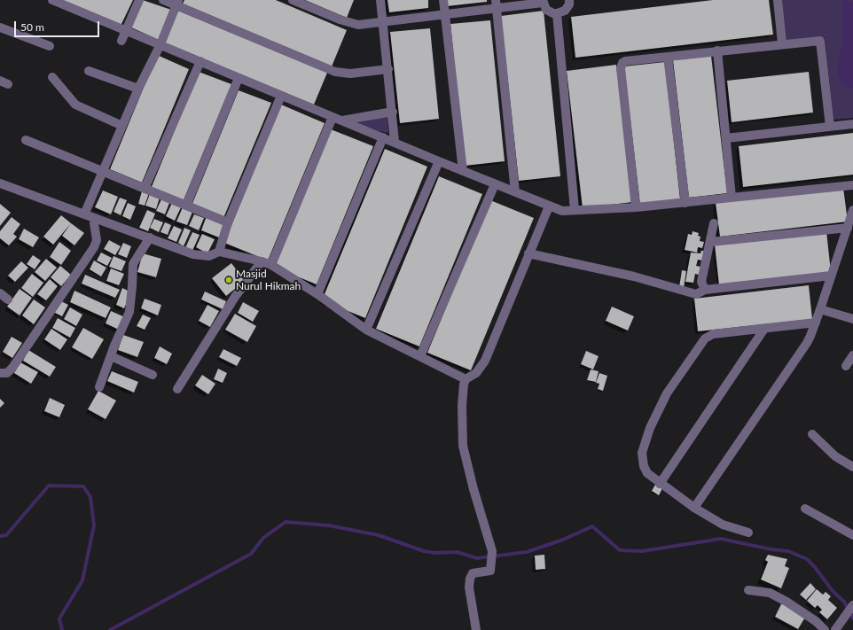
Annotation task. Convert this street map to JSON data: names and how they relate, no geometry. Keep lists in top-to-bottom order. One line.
{"places":["Masjid Nurul Hikmah"],"scale_bar":"50 m"}
